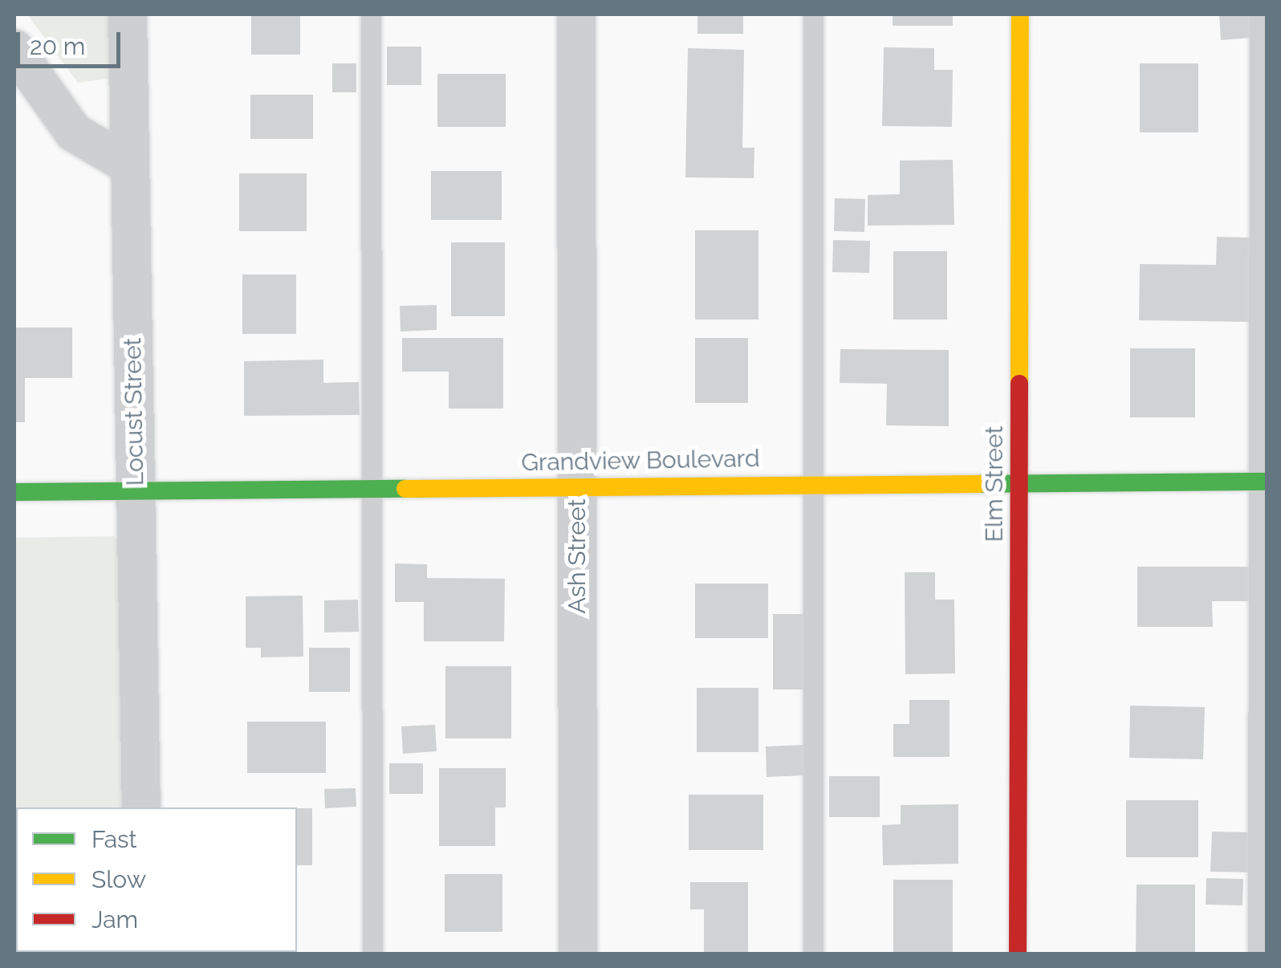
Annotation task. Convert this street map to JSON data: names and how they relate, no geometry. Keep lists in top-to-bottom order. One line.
{"streets":{"street":["Locust Street","Grandview Boulevard","Elm Street","Ash Street"]},"crossings":[["Locust Street","Grandview Boulevard"],["Grandview Boulevard","Elm Street"],["Grandview Boulevard","Ash Street"]],"legend":["Fast","Slow","Jam"],"scale_bar":"20 m"}
